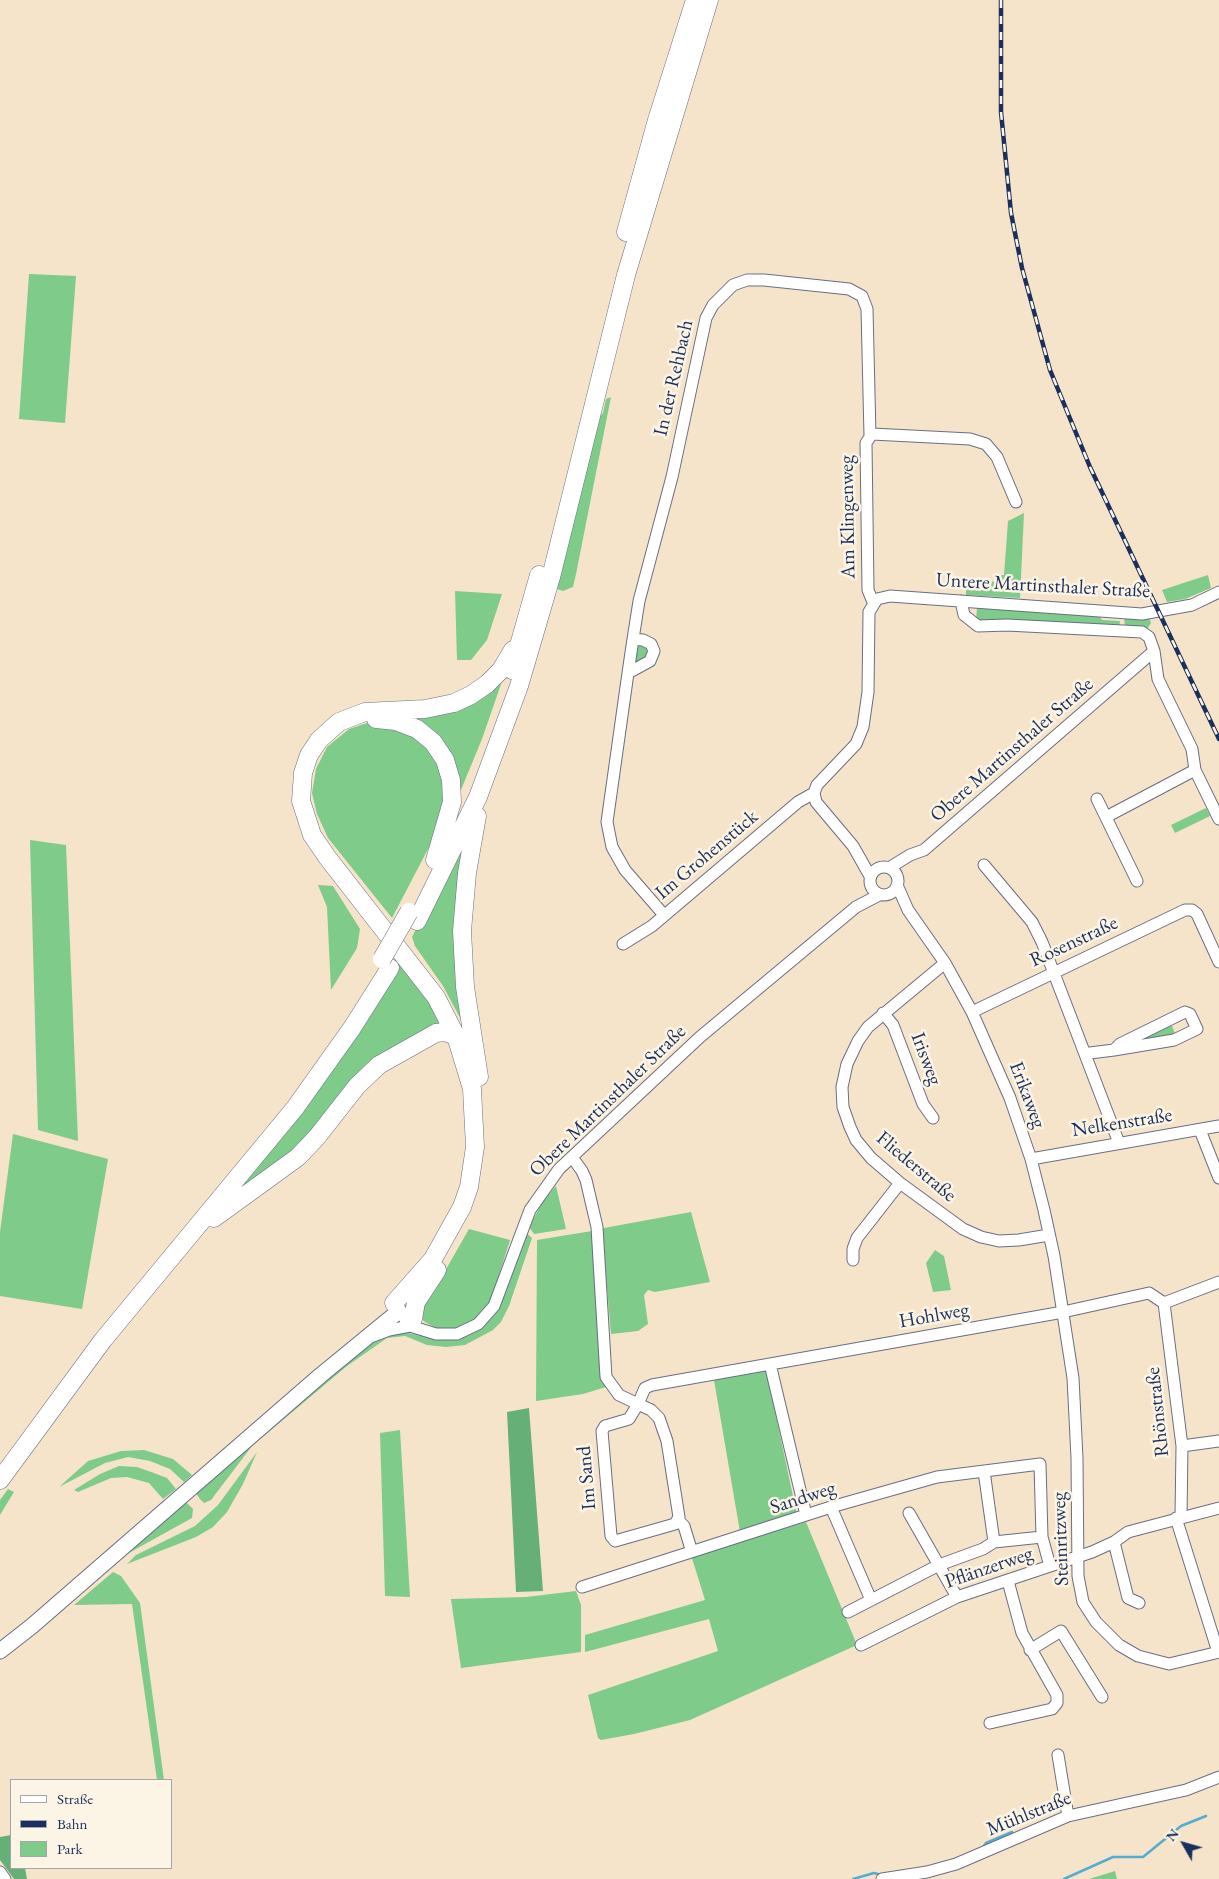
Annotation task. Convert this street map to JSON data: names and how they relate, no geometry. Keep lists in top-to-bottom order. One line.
{"streets":{"street":["In der Rehbach","Am Klingenweg","Untere Martinsthaler Straße","Obere Martinsthaler Straße","Im Grohenstück","Rosenstraße","Irisweg","Erikaweg","Nelkenstraße","Fliederstraße","Hohlweg","Rhönstraße","Im Sand","Sandweg","Steinritzweg","Pflänzerweg","Mühlstraße"]},"crossings":[["In der Rehbach","Am Klingenweg"],["In der Rehbach","Im Grohenstück"],["Am Klingenweg","Untere Martinsthaler Straße"],["Am Klingenweg","Im Grohenstück"],["Obere Martinsthaler Straße","Erikaweg"],["Rosenstraße","Erikaweg"],["Irisweg","Fliederstraße"],["Erikaweg","Nelkenstraße"],["Erikaweg","Fliederstraße"],["Erikaweg","Hohlweg"],["Erikaweg","Steinritzweg"],["Hohlweg","Rhönstraße"],["Hohlweg","Im Sand"],["Hohlweg","Steinritzweg"],["Rhönstraße","Steinritzweg"],["Rhönstraße","Pflänzerweg"],["Steinritzweg","Pflänzerweg"]],"legend":["Straße","Bahn","Park"],"north":"top left"}
